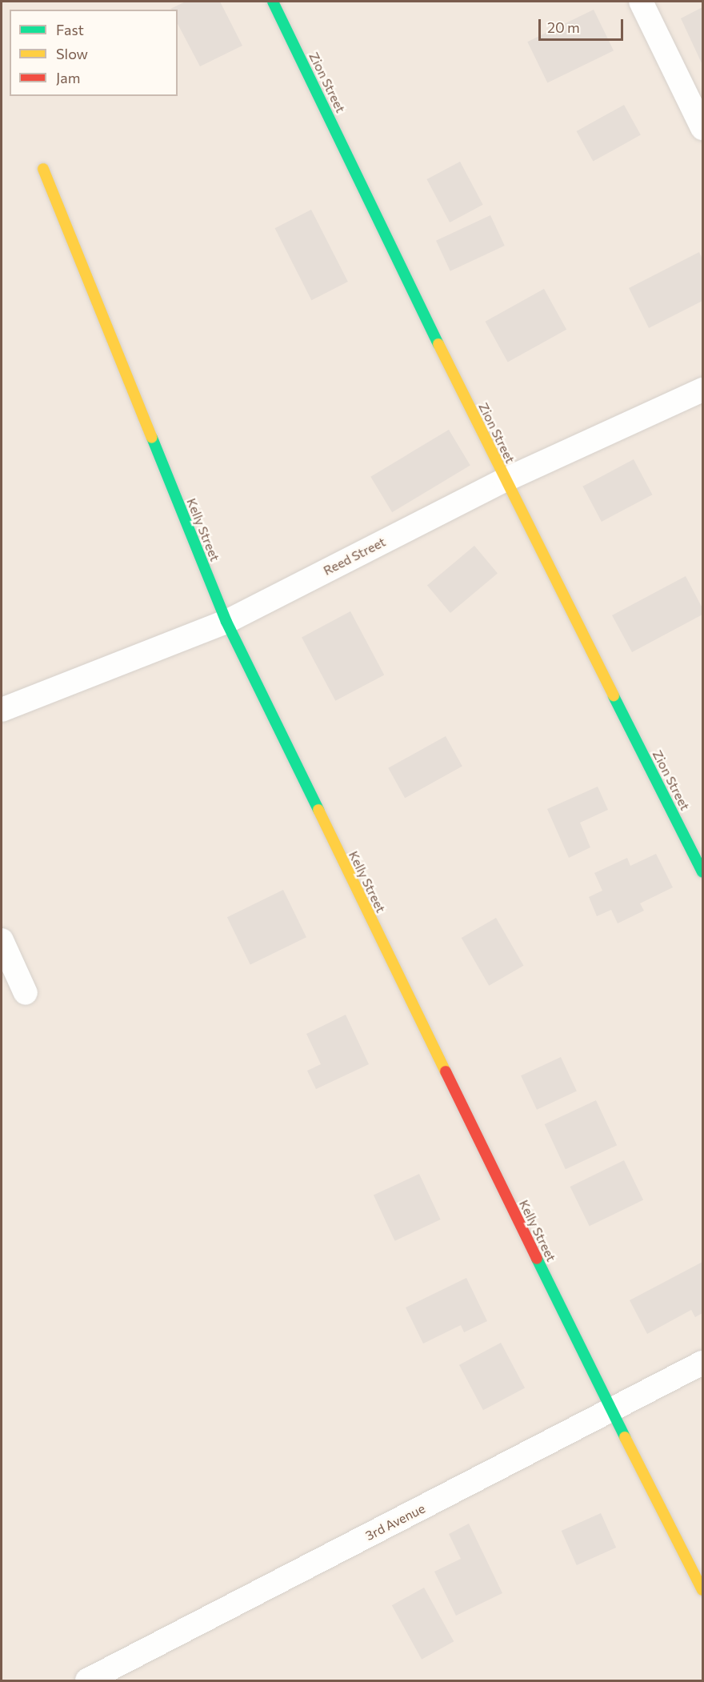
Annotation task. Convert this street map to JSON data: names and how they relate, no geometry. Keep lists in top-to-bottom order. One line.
{"streets":{"street":["Zion Street","Kelly Street","Reed Street","3rd Avenue"]},"crossings":[["Zion Street","Reed Street"],["Kelly Street","Reed Street"],["Kelly Street","3rd Avenue"]],"legend":["Fast","Slow","Jam"],"scale_bar":"20 m"}
